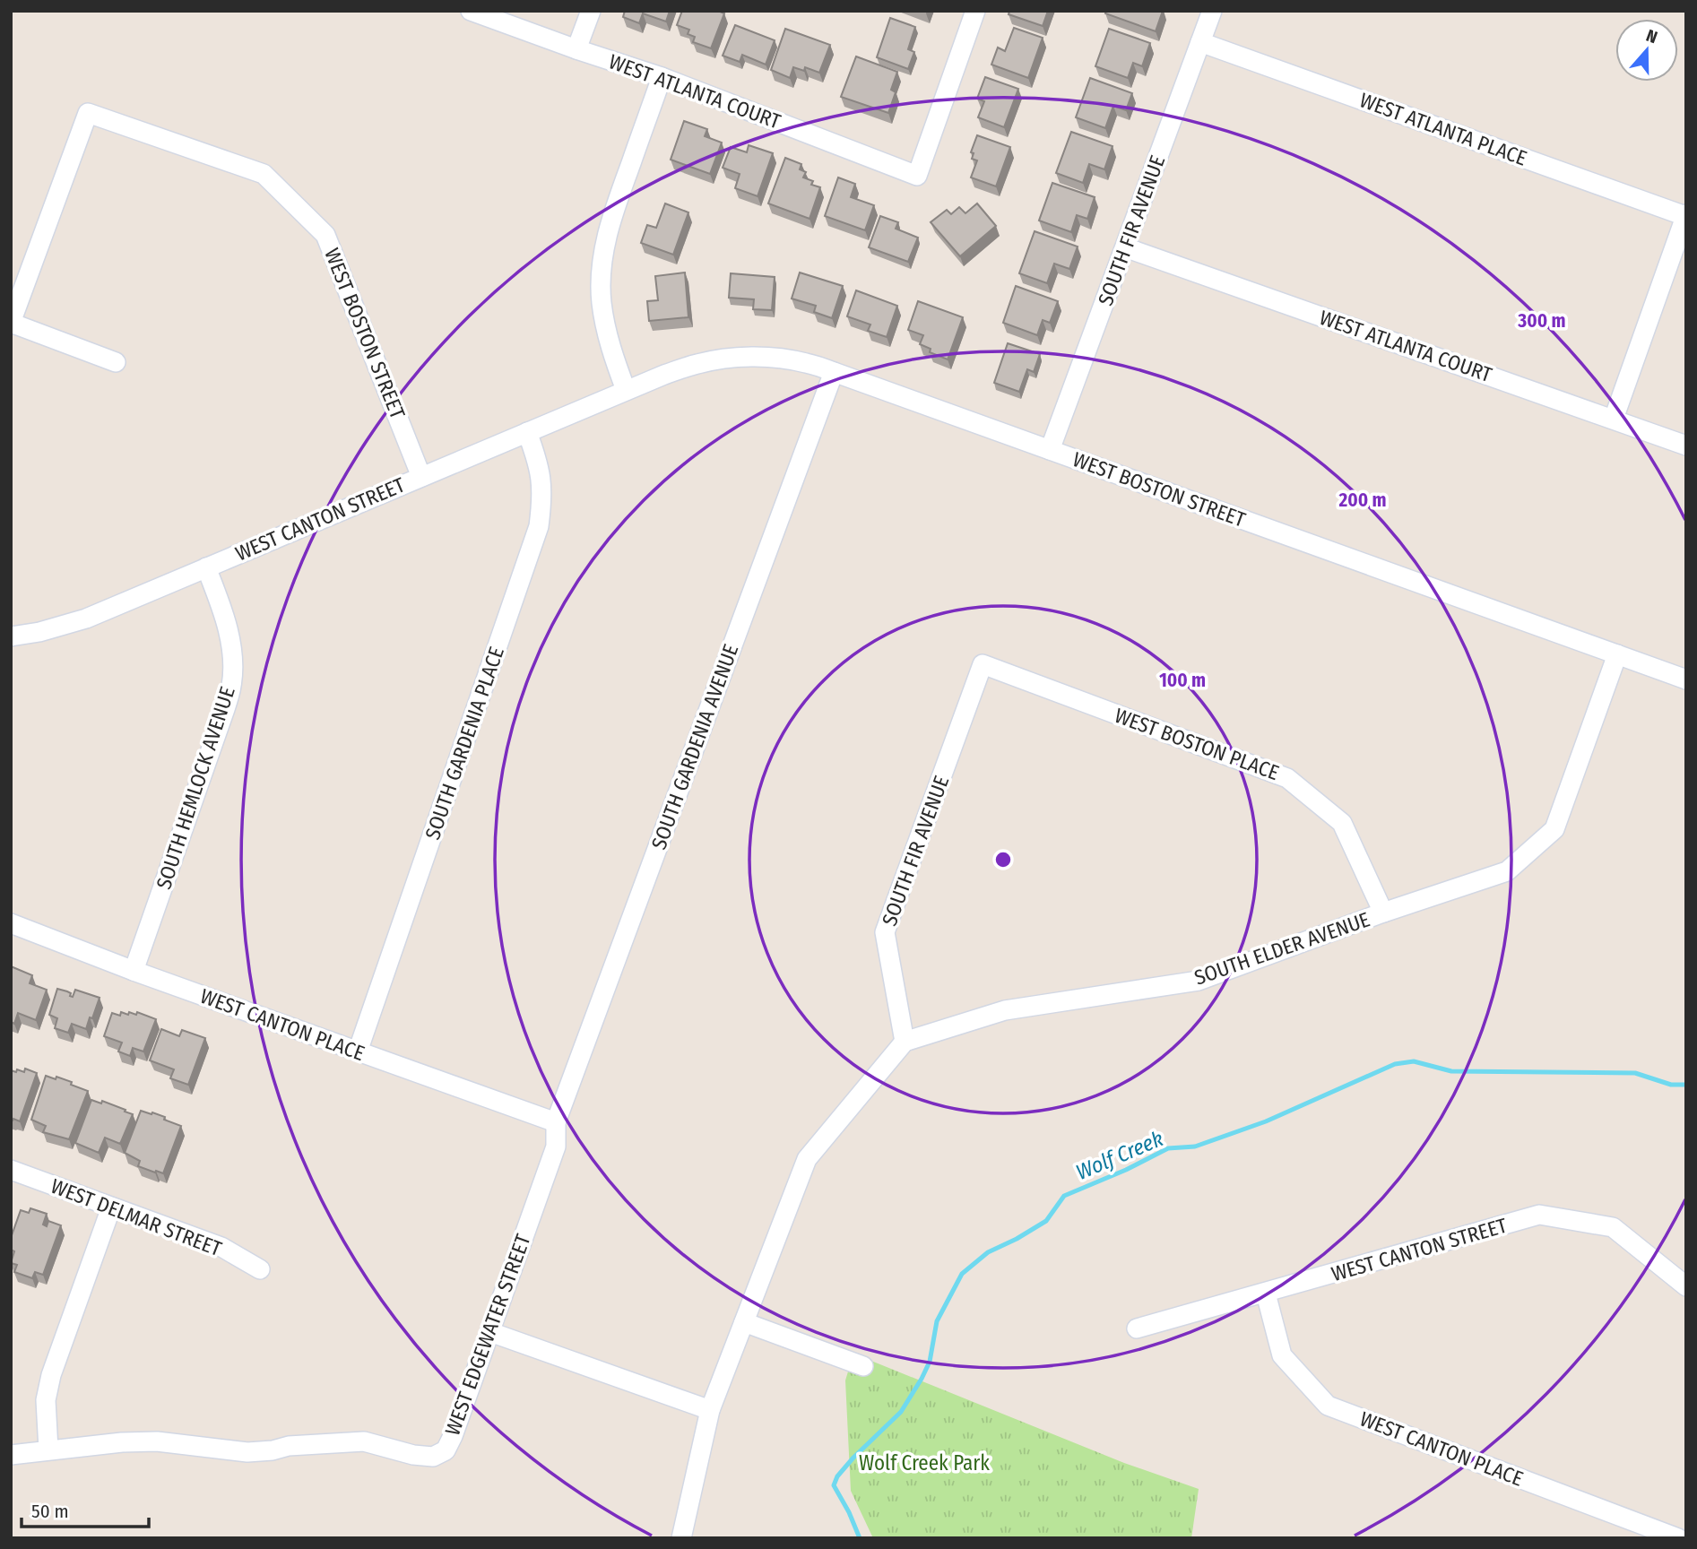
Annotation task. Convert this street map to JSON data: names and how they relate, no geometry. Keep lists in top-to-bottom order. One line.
{"streets":{"street":["WEST ATLANTA COURT","WEST ATLANTA PLACE","SOUTH FIR AVENUE","WEST BOSTON STREET","WEST CANTON STREET","SOUTH GARDENIA PLACE","WEST BOSTON PLACE","SOUTH GARDENIA AVENUE","SOUTH HEMLOCK AVENUE","SOUTH ELDER AVENUE","WEST CANTON PLACE","WEST DELMAR STREET","WEST EDGEWATER STREET"]},"crossings":[["WEST ATLANTA COURT","SOUTH FIR AVENUE"],["WEST ATLANTA PLACE","SOUTH FIR AVENUE"],["SOUTH FIR AVENUE","WEST BOSTON STREET"],["SOUTH FIR AVENUE","WEST BOSTON PLACE"],["SOUTH FIR AVENUE","SOUTH ELDER AVENUE"],["WEST BOSTON STREET","WEST CANTON STREET"],["WEST BOSTON STREET","SOUTH GARDENIA AVENUE"],["WEST BOSTON STREET","SOUTH ELDER AVENUE"],["WEST CANTON STREET","SOUTH GARDENIA PLACE"],["WEST CANTON STREET","SOUTH HEMLOCK AVENUE"],["WEST CANTON STREET","WEST CANTON PLACE"],["SOUTH GARDENIA PLACE","WEST CANTON PLACE"],["WEST BOSTON PLACE","SOUTH ELDER AVENUE"],["SOUTH GARDENIA AVENUE","WEST CANTON PLACE"],["SOUTH GARDENIA AVENUE","WEST EDGEWATER STREET"],["SOUTH HEMLOCK AVENUE","WEST CANTON PLACE"],["WEST CANTON PLACE","WEST EDGEWATER STREET"]],"water":["Wolf Creek"],"parks":["Wolf Creek Park"],"scale_bar":"50 m","north":"top","rings":["300 m","200 m","100 m"]}
